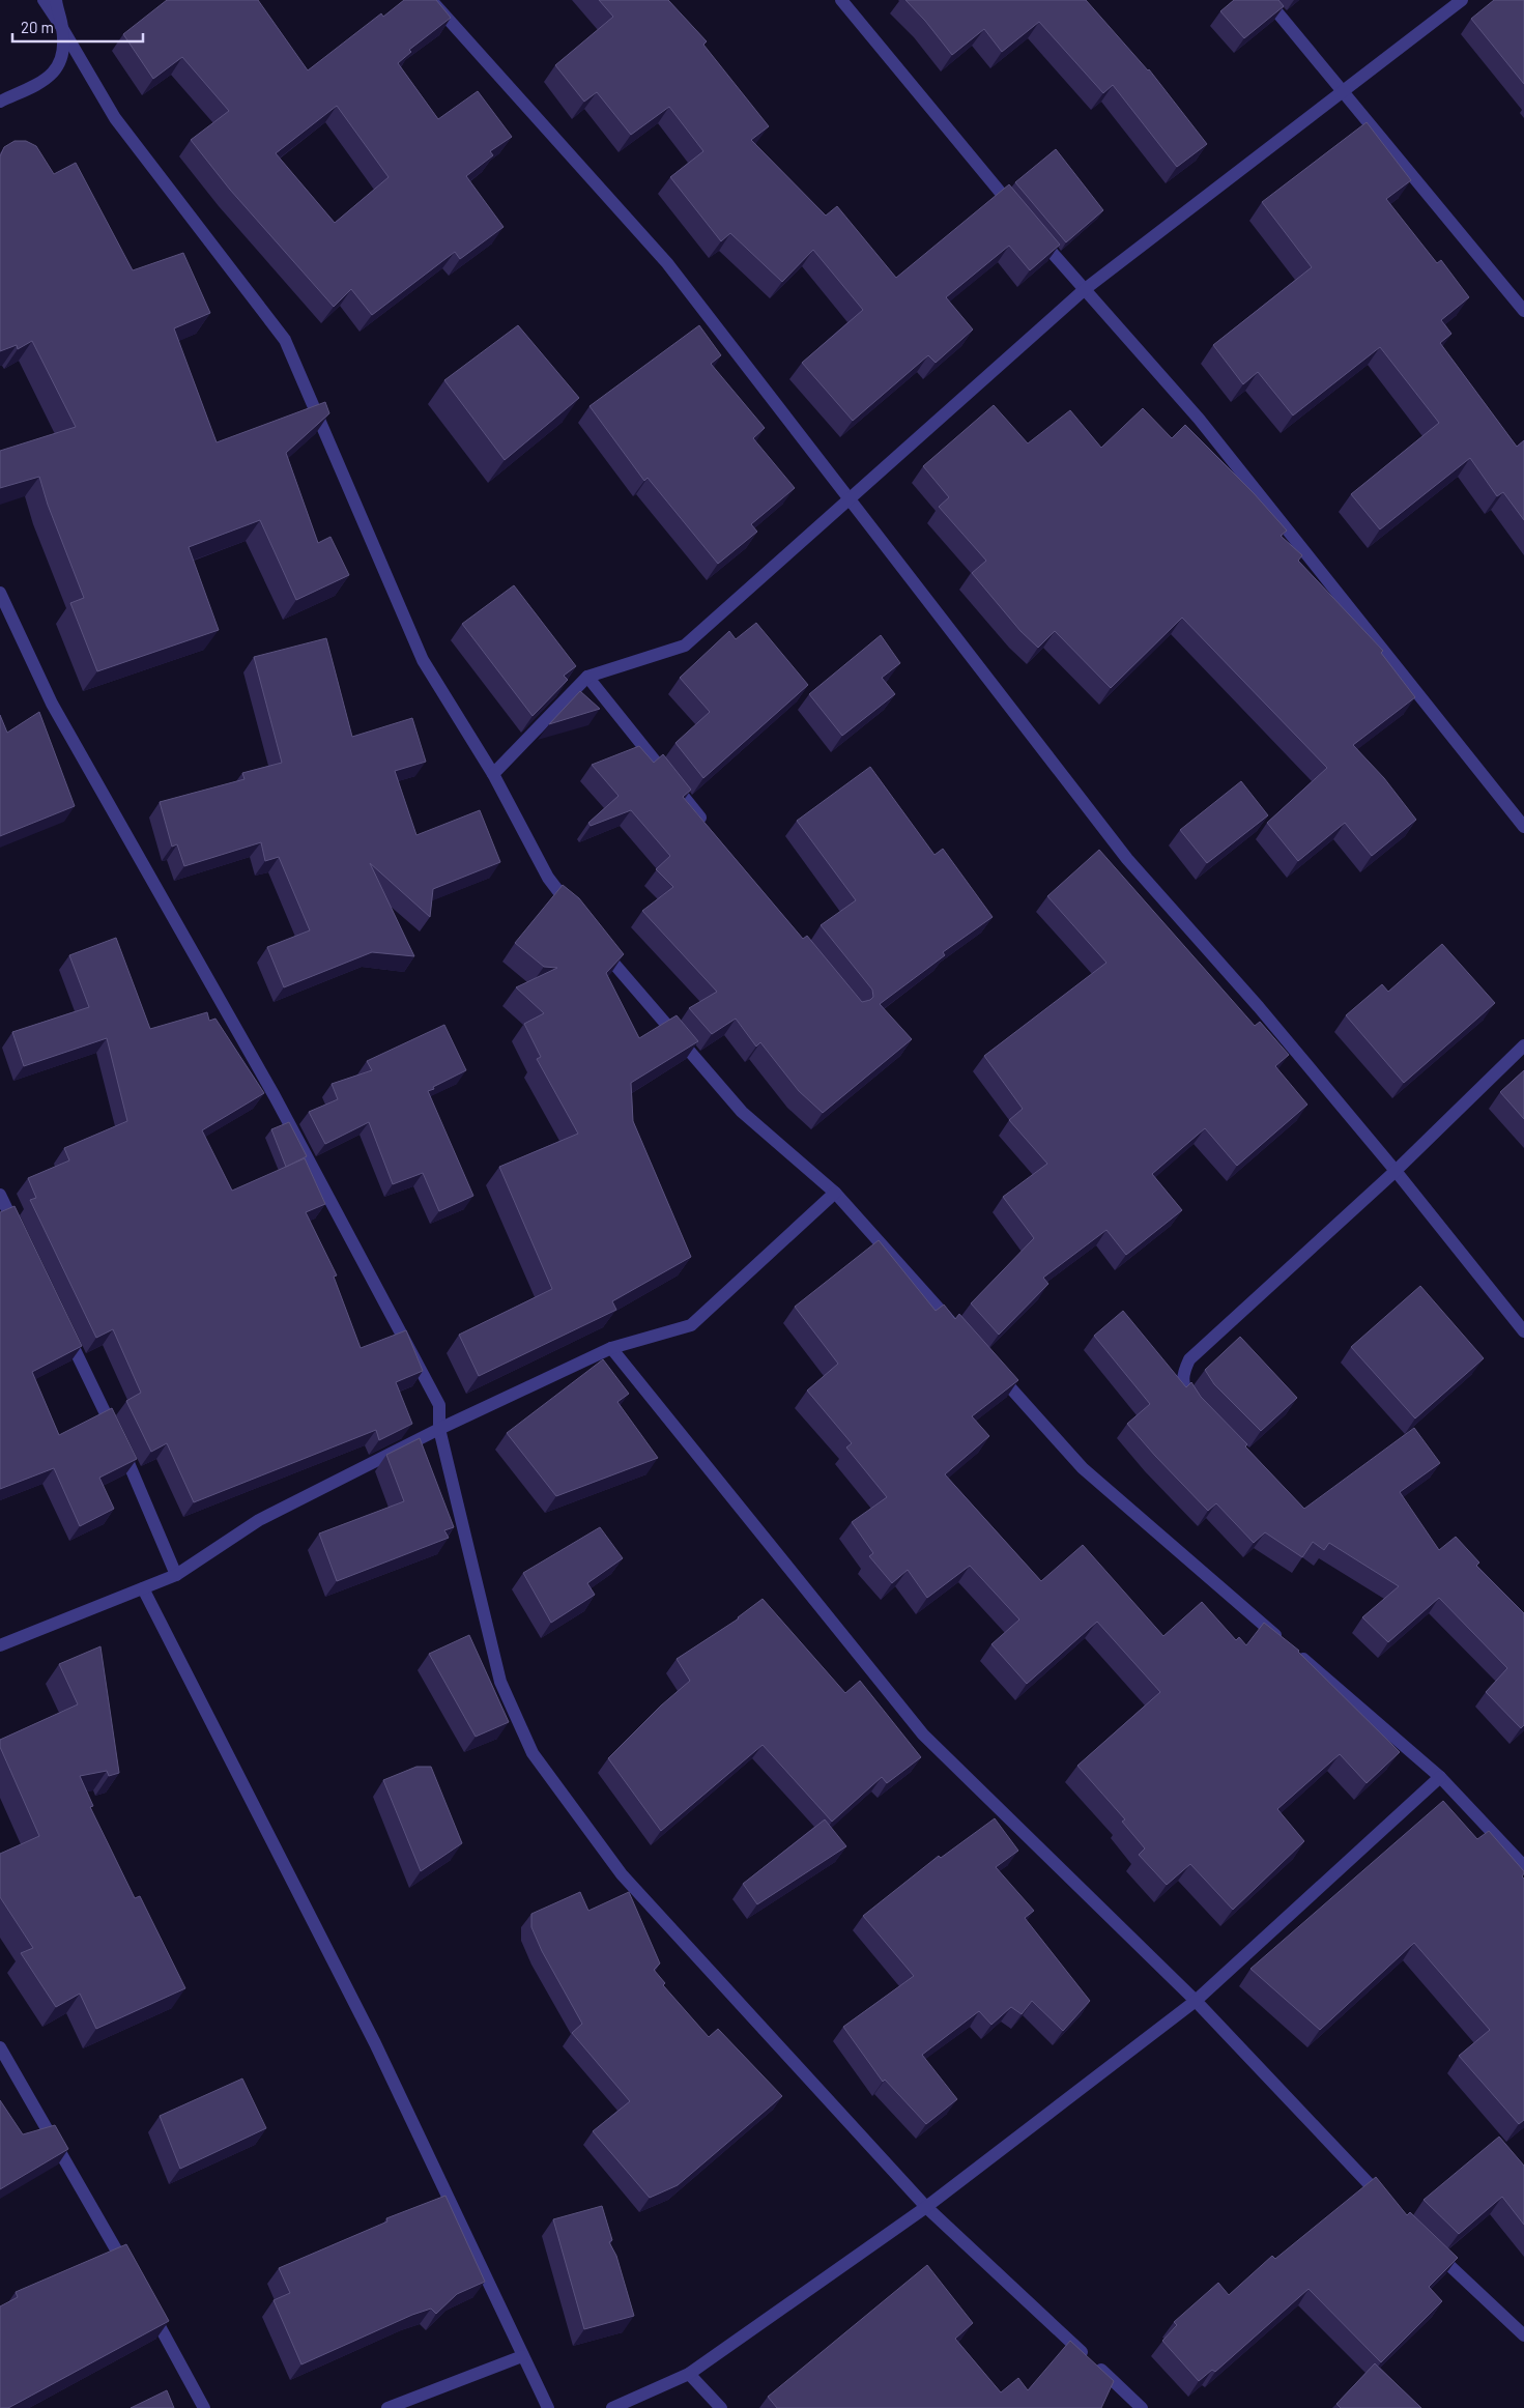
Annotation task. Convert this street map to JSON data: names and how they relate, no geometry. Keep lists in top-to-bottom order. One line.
{"scale_bar":"20 m"}
